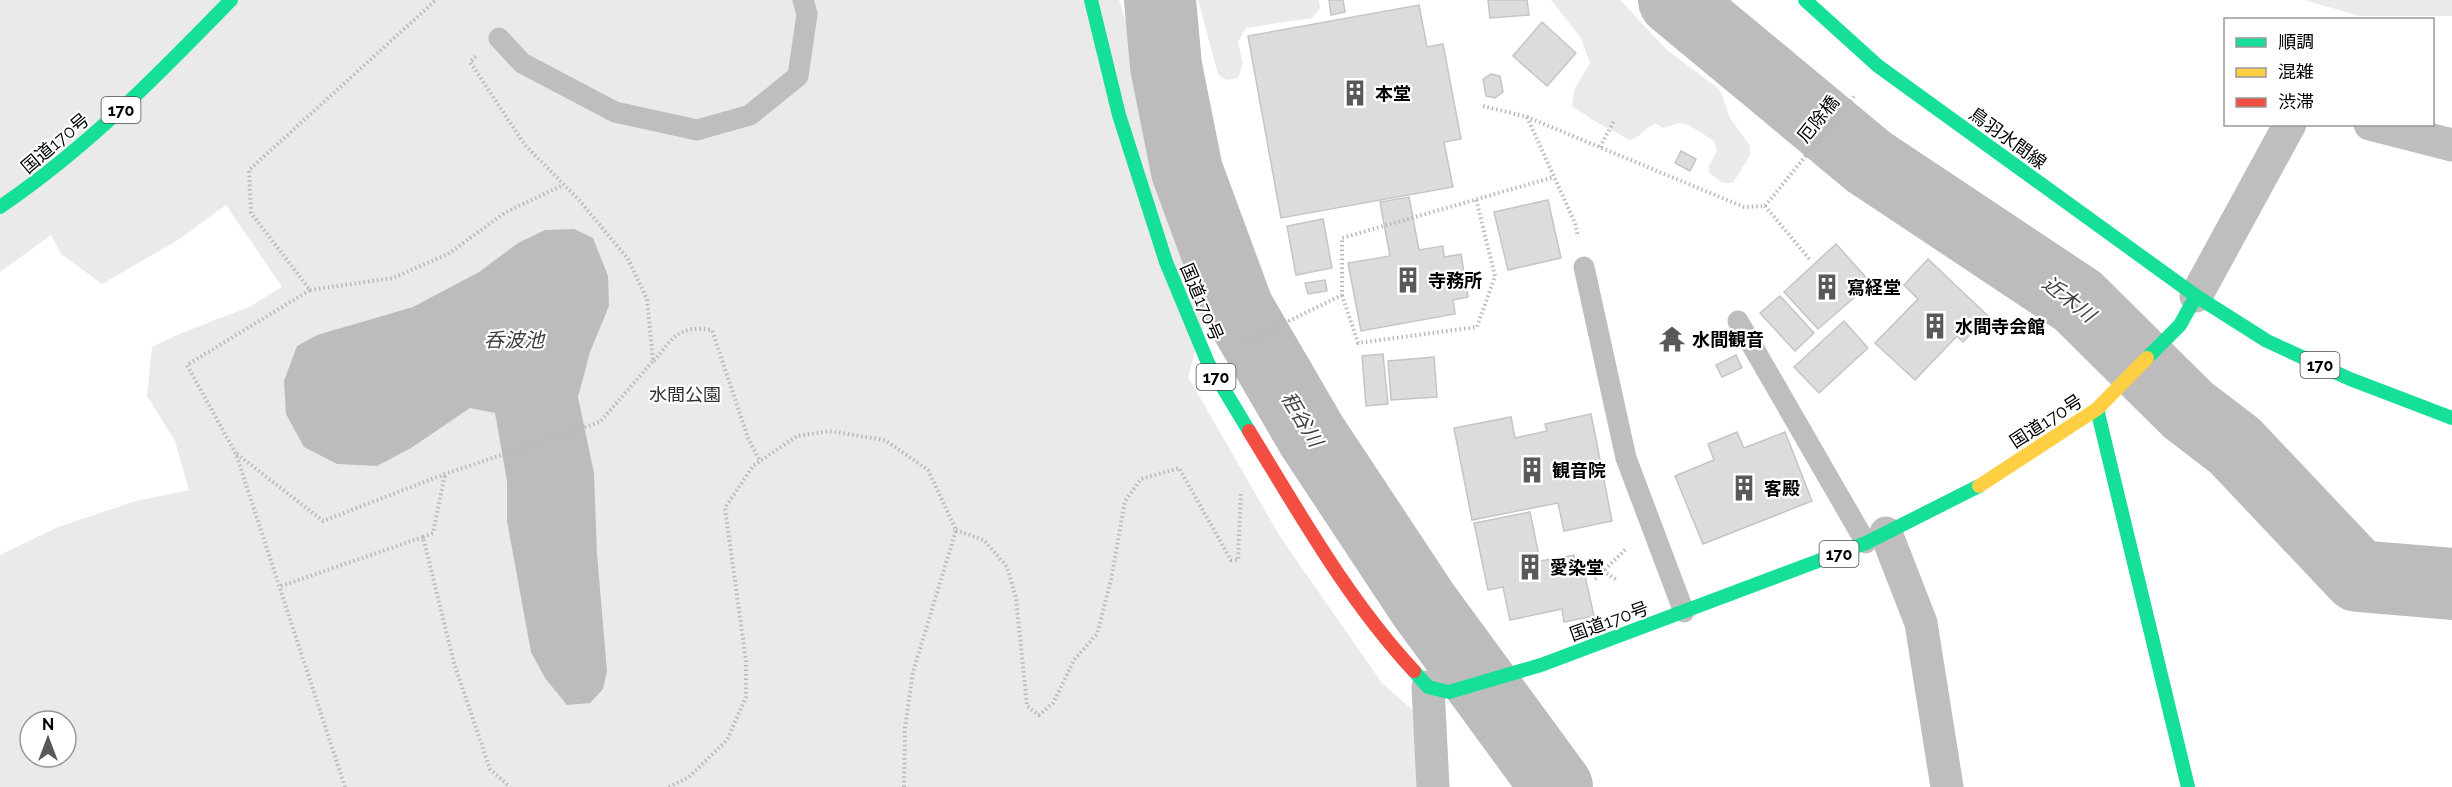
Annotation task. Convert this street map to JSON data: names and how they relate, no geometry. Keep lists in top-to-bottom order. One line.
{"streets":{"main road":["170","鳥羽水間線","国道170号"],"path":["厄除橋"]},"crossings":[["170","鳥羽水間線"],["170","国道170号"],["鳥羽水間線","国道170号"]],"water":["近木川","呑波池","秬谷川"],"parks":["水間公園"],"places":{"building":["本堂","寺務所","寫経堂","水間寺会館","観音院","客殿","愛染堂"],"temple":["水間観音"]},"legend":["順調","混雑","渋滞"],"north":"top"}
